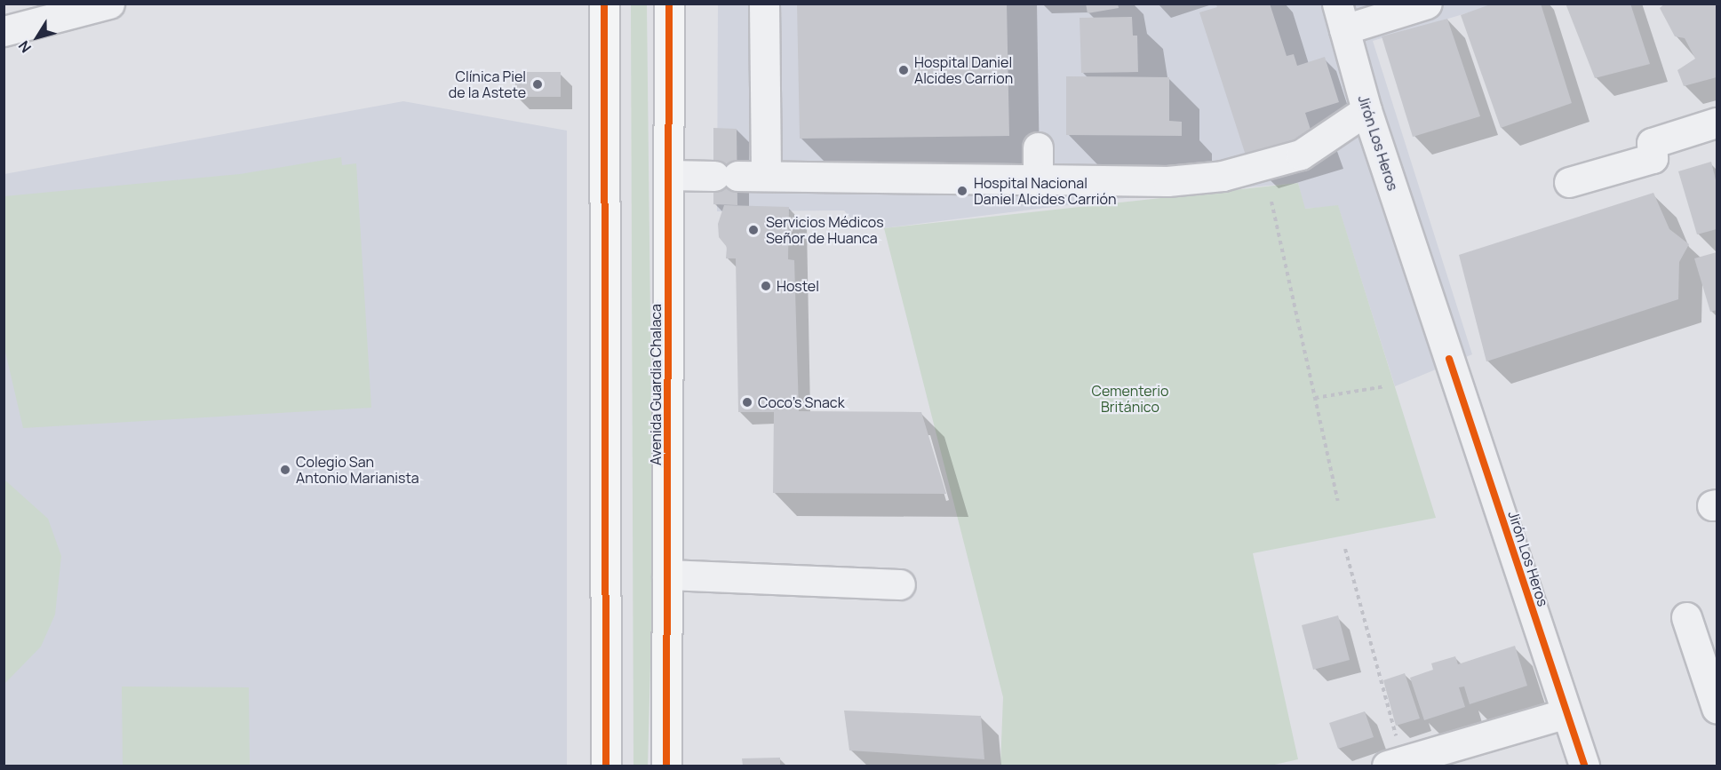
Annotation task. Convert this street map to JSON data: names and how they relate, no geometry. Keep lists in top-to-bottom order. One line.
{"streets":{"main road":["Avenida Guardia Chalaca"],"street":["Jirón Los Heros"]},"parks":["Cementerio Británico"],"places":["Hospital Daniel Alcides Carrion","Clínica Piel de la Astete","Hospital Nacional Daniel Alcides Carrión","Servicios Médicos Señor de Huanca","Hostel","Coco's Snack","Colegio San Antonio Marianista"],"north":"bottom left"}
